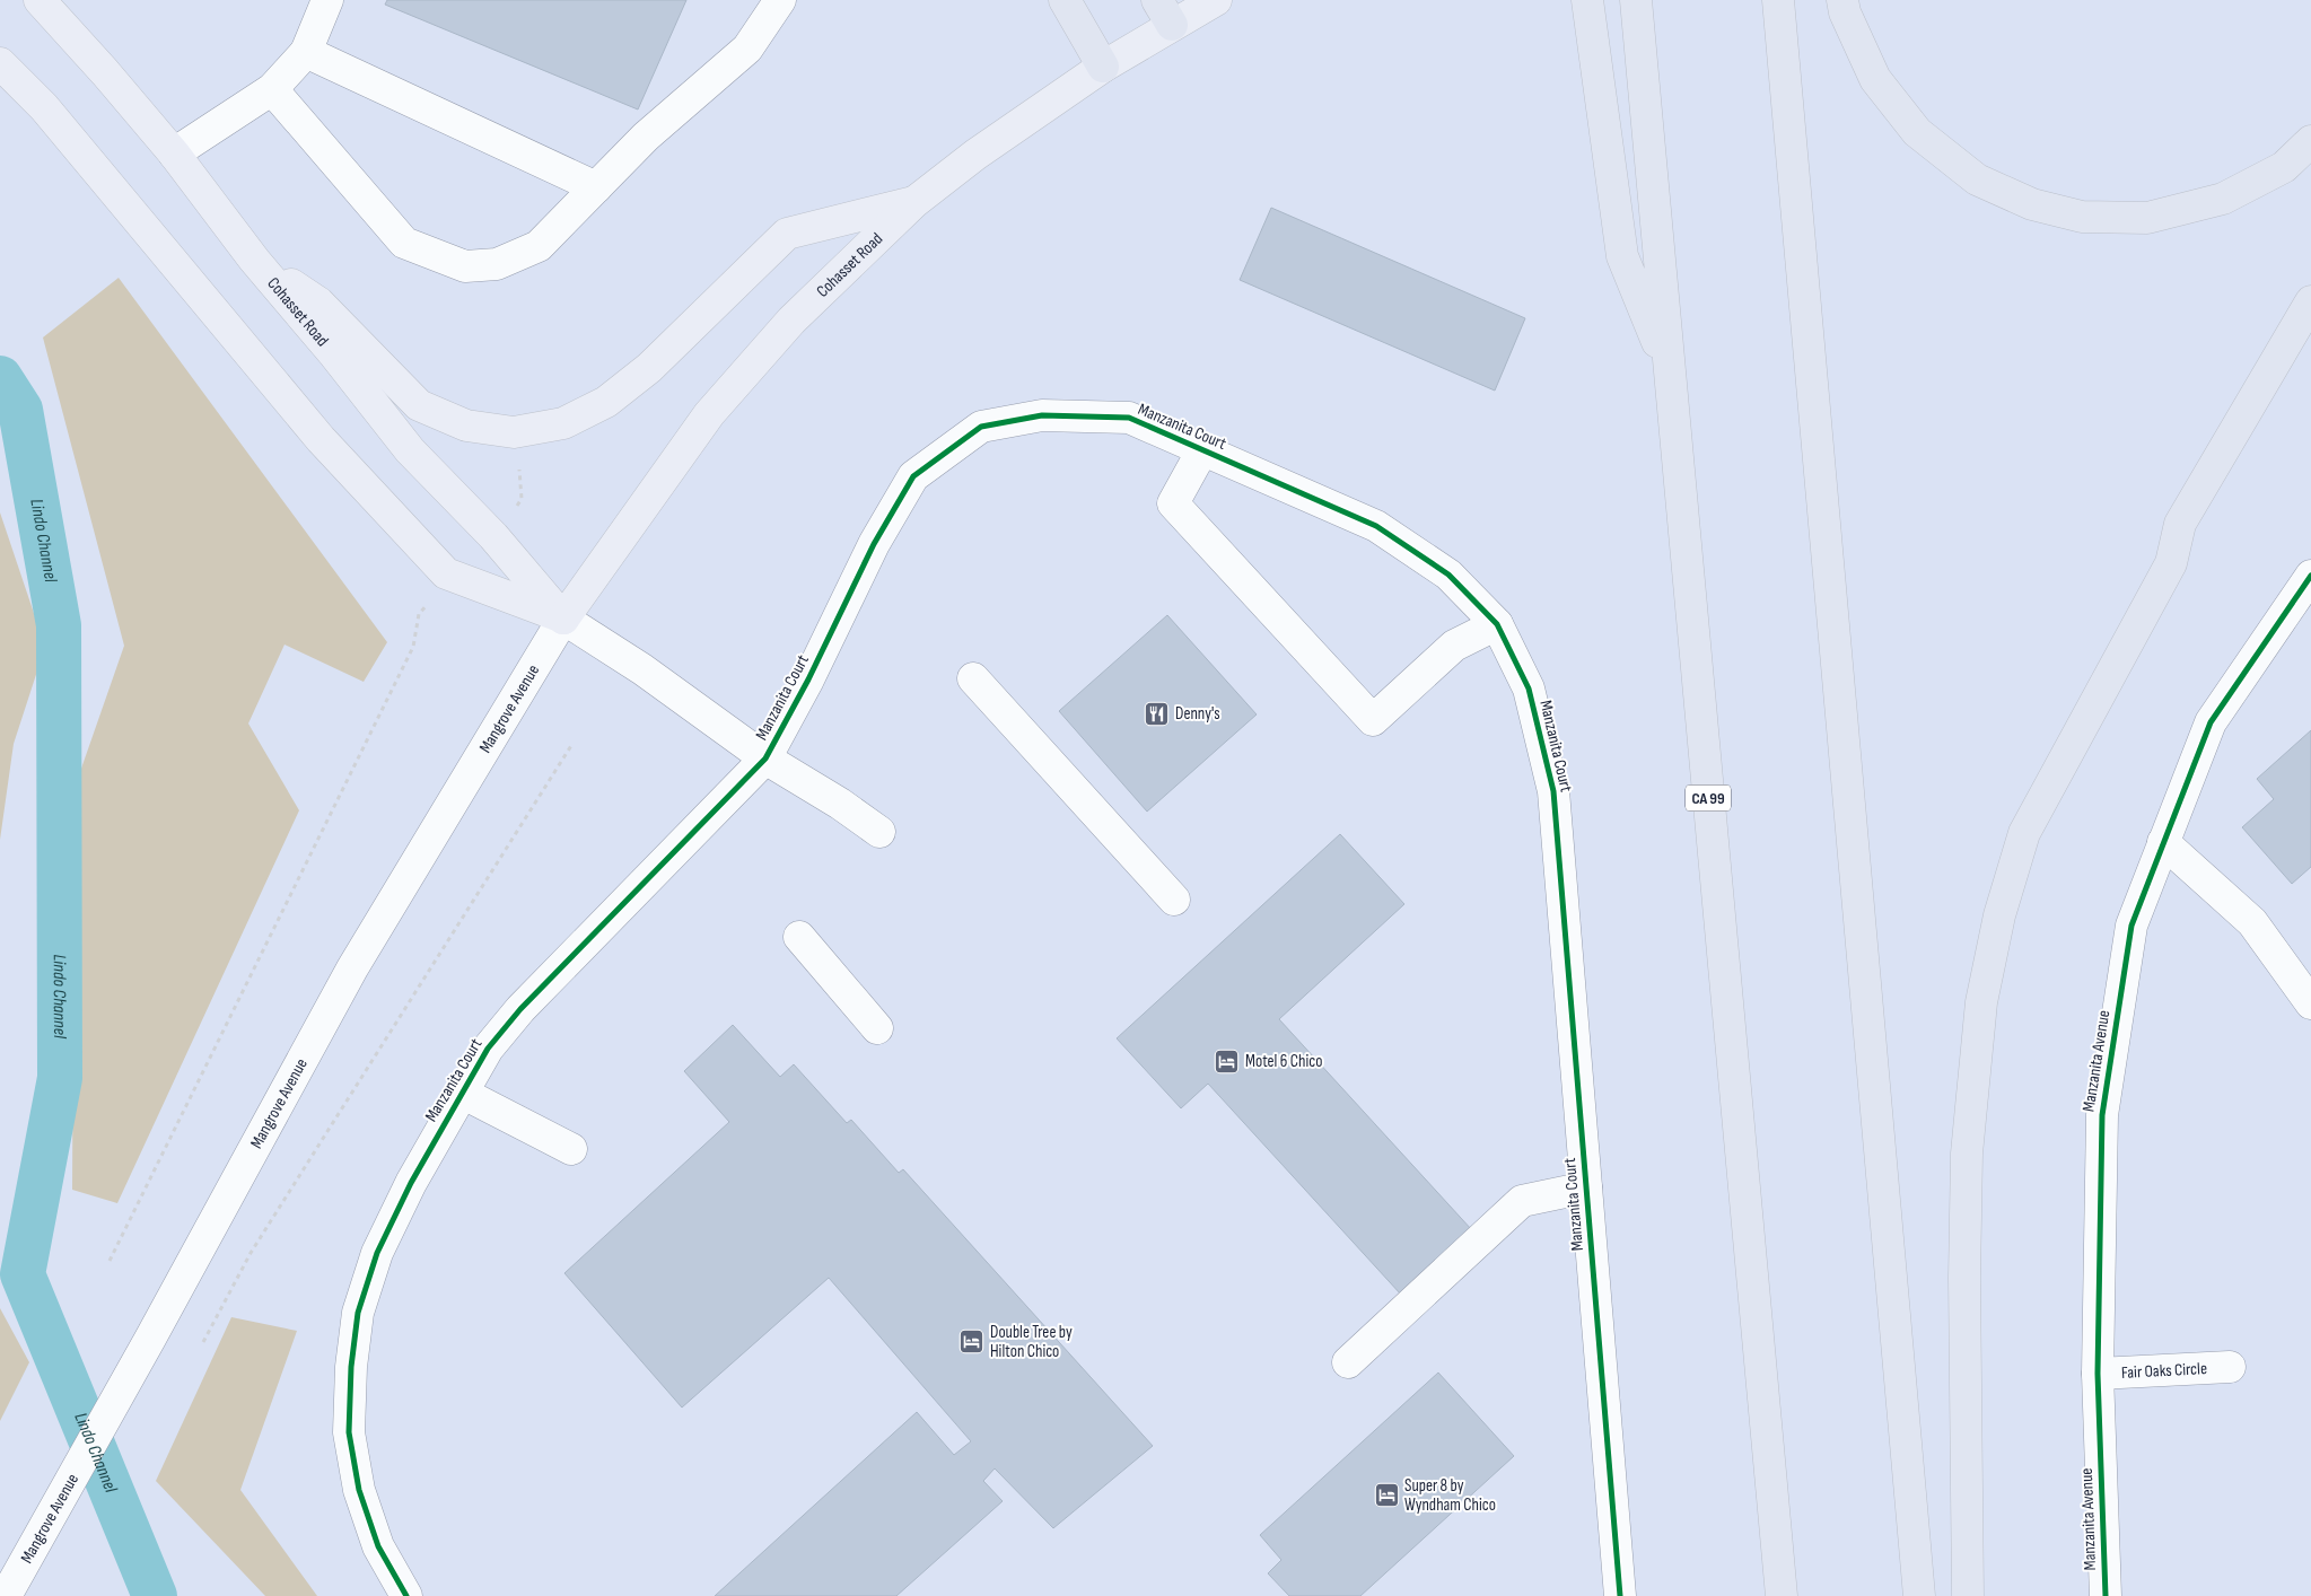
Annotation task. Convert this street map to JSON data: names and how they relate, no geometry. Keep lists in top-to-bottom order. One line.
{"streets":{"highway":["CA 99"],"main road":["Cohasset Road"],"street":["Manzanita Court","Mangrove Avenue","Manzanita Avenue","Fair Oaks Circle"]},"crossings":[["Cohasset Road","Mangrove Avenue"],["Manzanita Avenue","Fair Oaks Circle"]],"water":["Lindo Channel"],"places":{"restaurant":["Denny's"],"hotel":["Motel 6 Chico","Double Tree by Hilton Chico","Super 8 by Wyndham Chico"]}}
